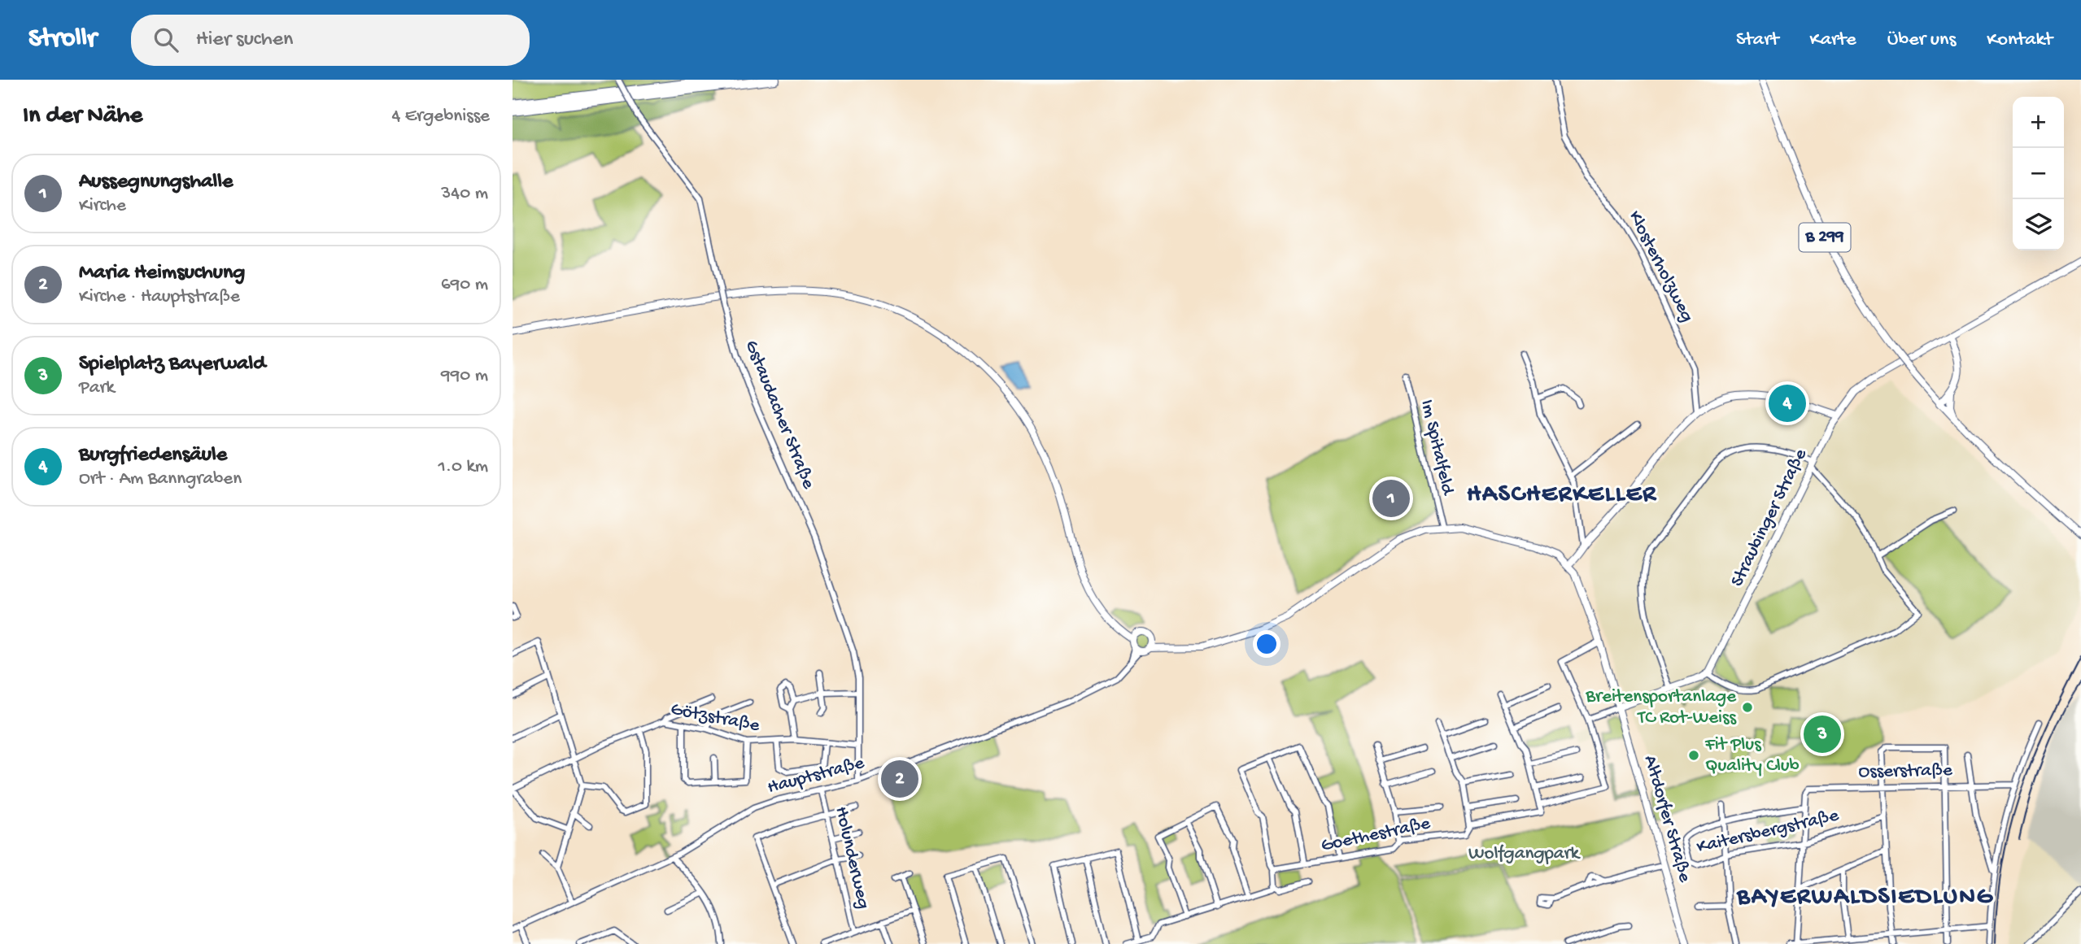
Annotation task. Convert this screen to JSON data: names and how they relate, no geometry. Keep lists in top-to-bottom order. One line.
{"streets":{"main road":["B 299","Straubinger Straße","Altdorfer Straße"],"street":["Klosterholzweg","Gstaudacher Straße","Im Spitalfeld","Götzstraße","Osserstraße","Hauptstraße","Kaitersbergstraße","Goethestraße","Holunderweg"]},"crossings":[["Gstaudacher Straße","Götzstraße"],["Gstaudacher Straße","Hauptstraße"],["Hauptstraße","Holunderweg"]],"districts":["HASCHERKELLER","BAYERWALDSIEDLUNG"],"parks":["Wolfgangpark"],"places":["Breitensportanlage TC Rot-Weiss","Fit Plus Quality Club"],"page":{"header":"Strollr","search":"Hier suchen","nav":["Start","Karte","Über uns","Kontakt"],"heading":["In der Nähe","4 Ergebnisse"],"map_buttons":["+","−"],"list":[{"mark":"1","name":"Aussegnungshalle","note":"Kirche","value":"340 m"},{"mark":"2","name":"Maria Heimsuchung","note":"Kirche · Hauptstraße","value":"690 m"},{"mark":"3","name":"Spielplatz Bayerwald","note":"Park","value":"990 m"},{"mark":"4","name":"Burgfriedensäule","note":"Ort · Am Banngraben","value":"1.0 km"}],"pins":["4","1","3","2"]}}
